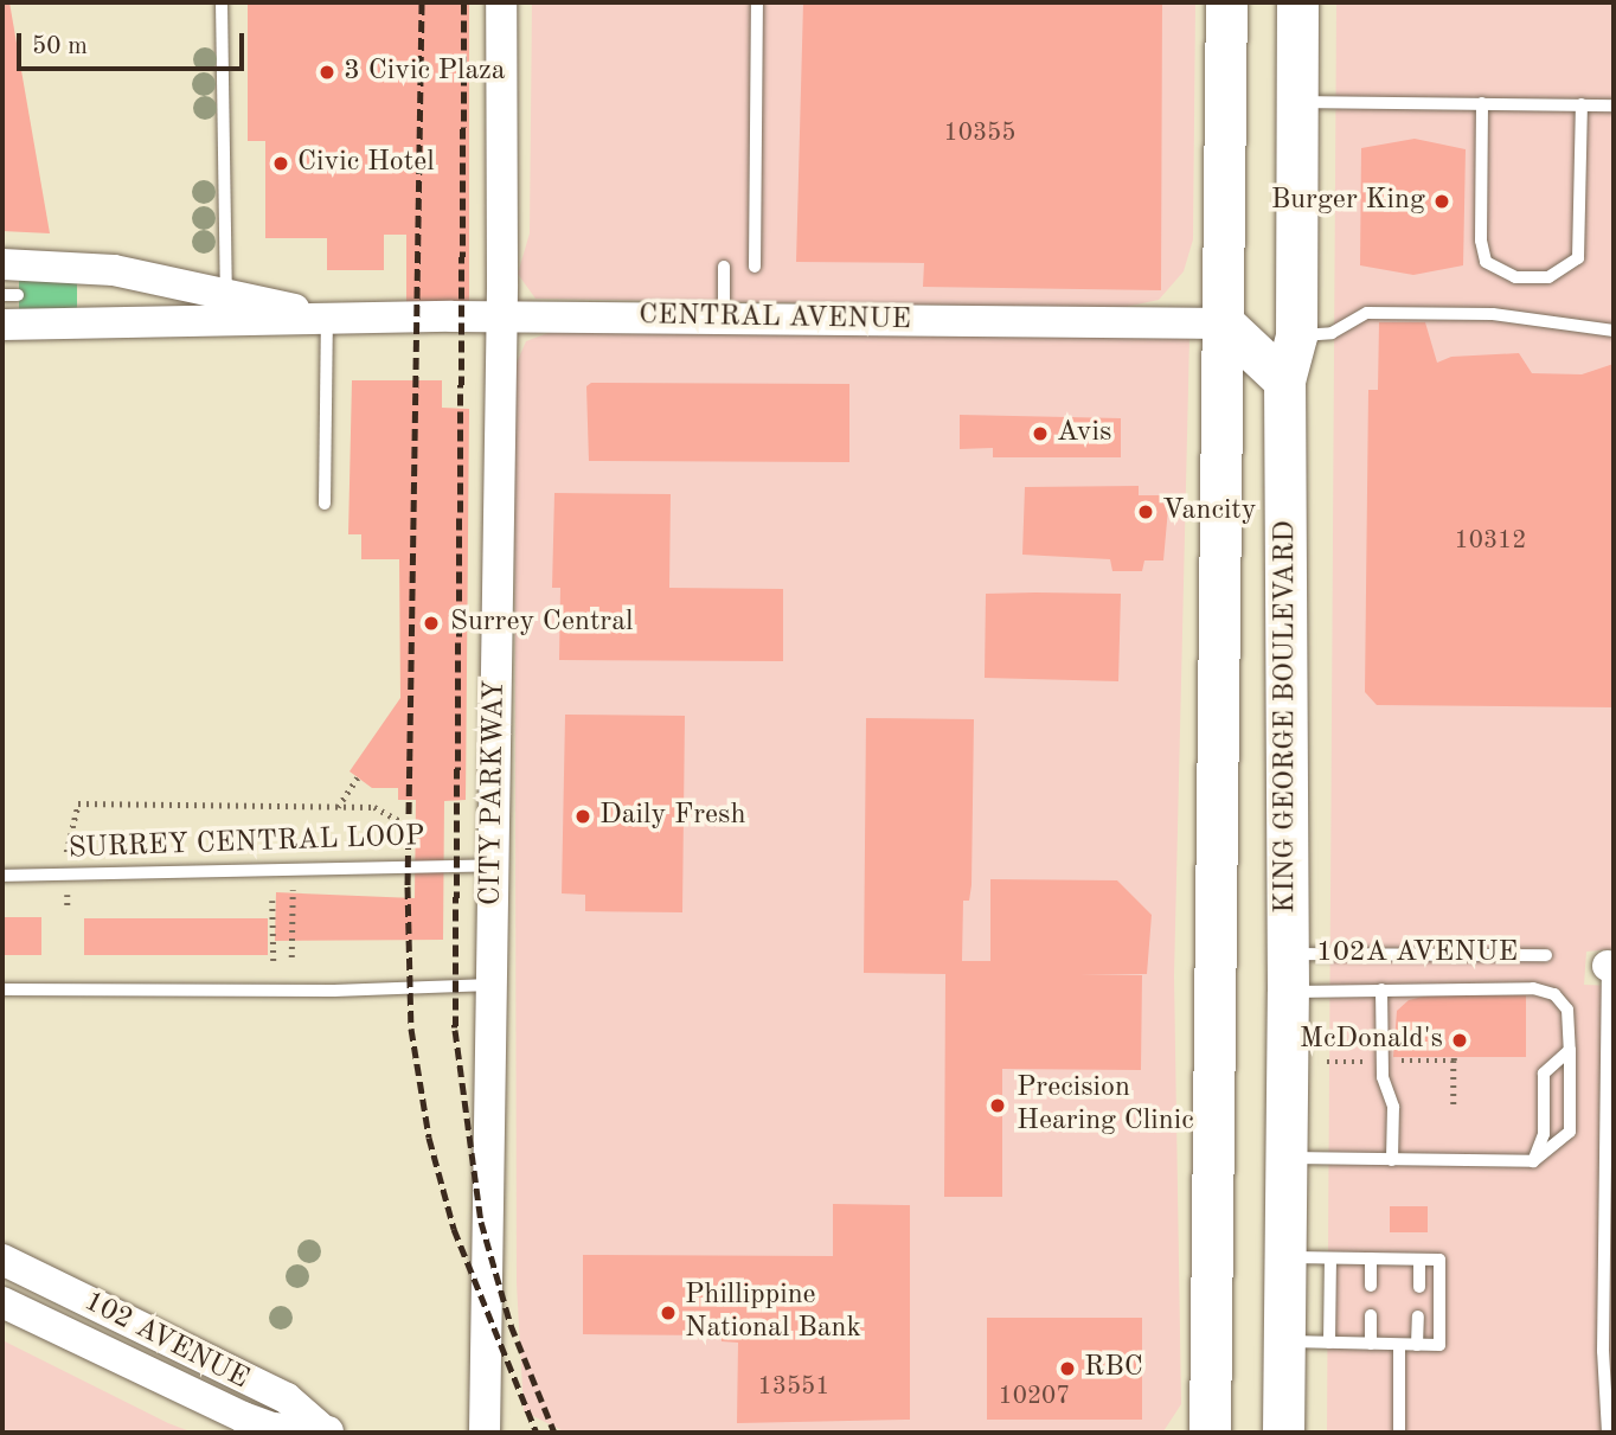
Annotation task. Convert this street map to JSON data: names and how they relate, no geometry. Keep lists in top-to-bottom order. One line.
{"streets":{"main road":["KING GEORGE BOULEVARD"],"street":["CENTRAL AVENUE","CITY PARKWAY","102 AVENUE"],"lane":["SURREY CENTRAL LOOP","102A AVENUE"]},"crossings":[["CENTRAL AVENUE","CITY PARKWAY"],["KING GEORGE BOULEVARD","102A AVENUE"],["CITY PARKWAY","SURREY CENTRAL LOOP"]],"places":["3 Civic Plaza","Civic Hotel","Burger King","Avis","Vancity","Surrey Central","Daily Fresh","McDonald's","Precision Hearing Clinic","Phillippine National Bank","RBC"],"house_numbers":["10355","10312","13551","10207"],"scale_bar":"50 m"}
